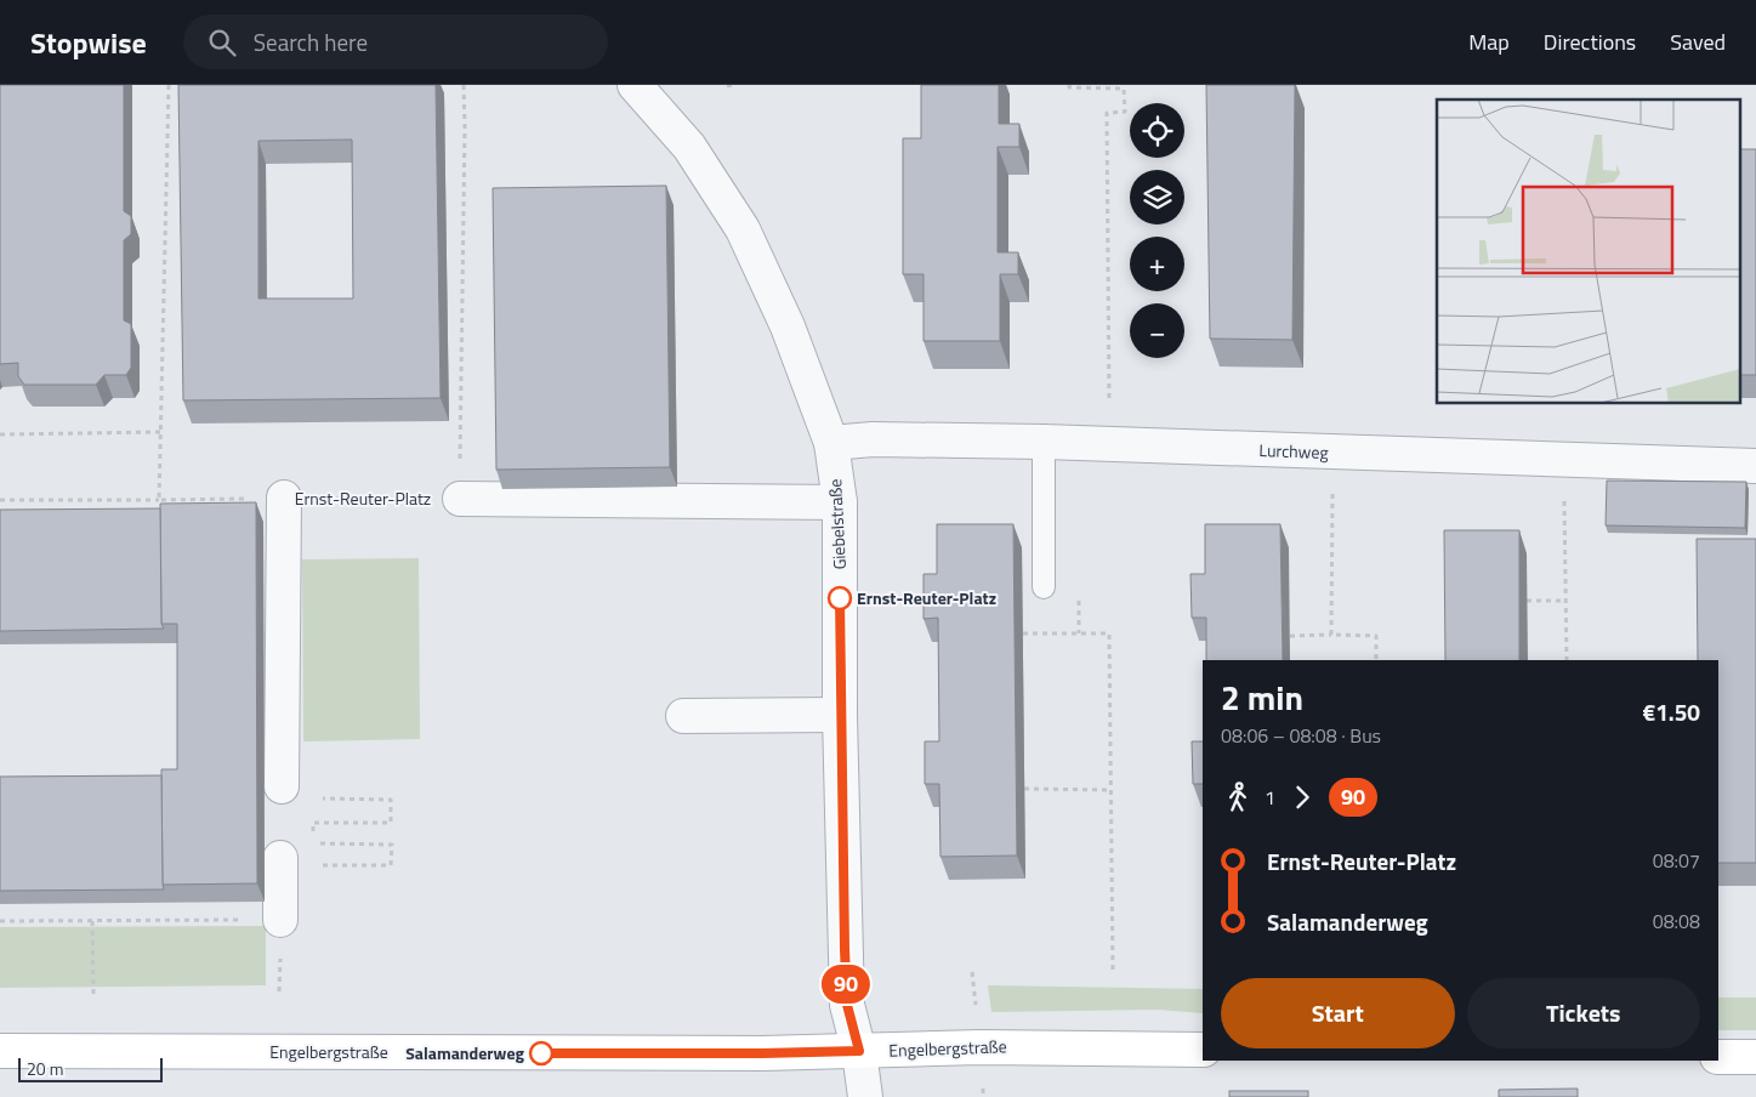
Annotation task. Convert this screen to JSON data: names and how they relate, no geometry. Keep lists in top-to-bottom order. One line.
{"streets":{"main road":["Engelbergstraße"],"street":["Lurchweg","Ernst-Reuter-Platz","Giebelstraße"]},"crossings":[["Lurchweg","Giebelstraße"],["Giebelstraße","Engelbergstraße"]],"places":["Ernst-Reuter-Platz","Salamanderweg"],"lines":["bus line 90"],"scale_bar":"20 m","page":{"header":"Stopwise","search":"Search here","nav":["Map","Directions","Saved"],"on_map":"90","map_buttons":["+","−"],"heading":["2 min","08:06 – 08:08 · Bus","€1.50"],"legs":["1","90"],"list":[{"name":"Ernst-Reuter-Platz","value":"08:07"},{"name":"Salamanderweg","value":"08:08"}],"buttons":["Start","Tickets"],"scale":"20 m"}}
